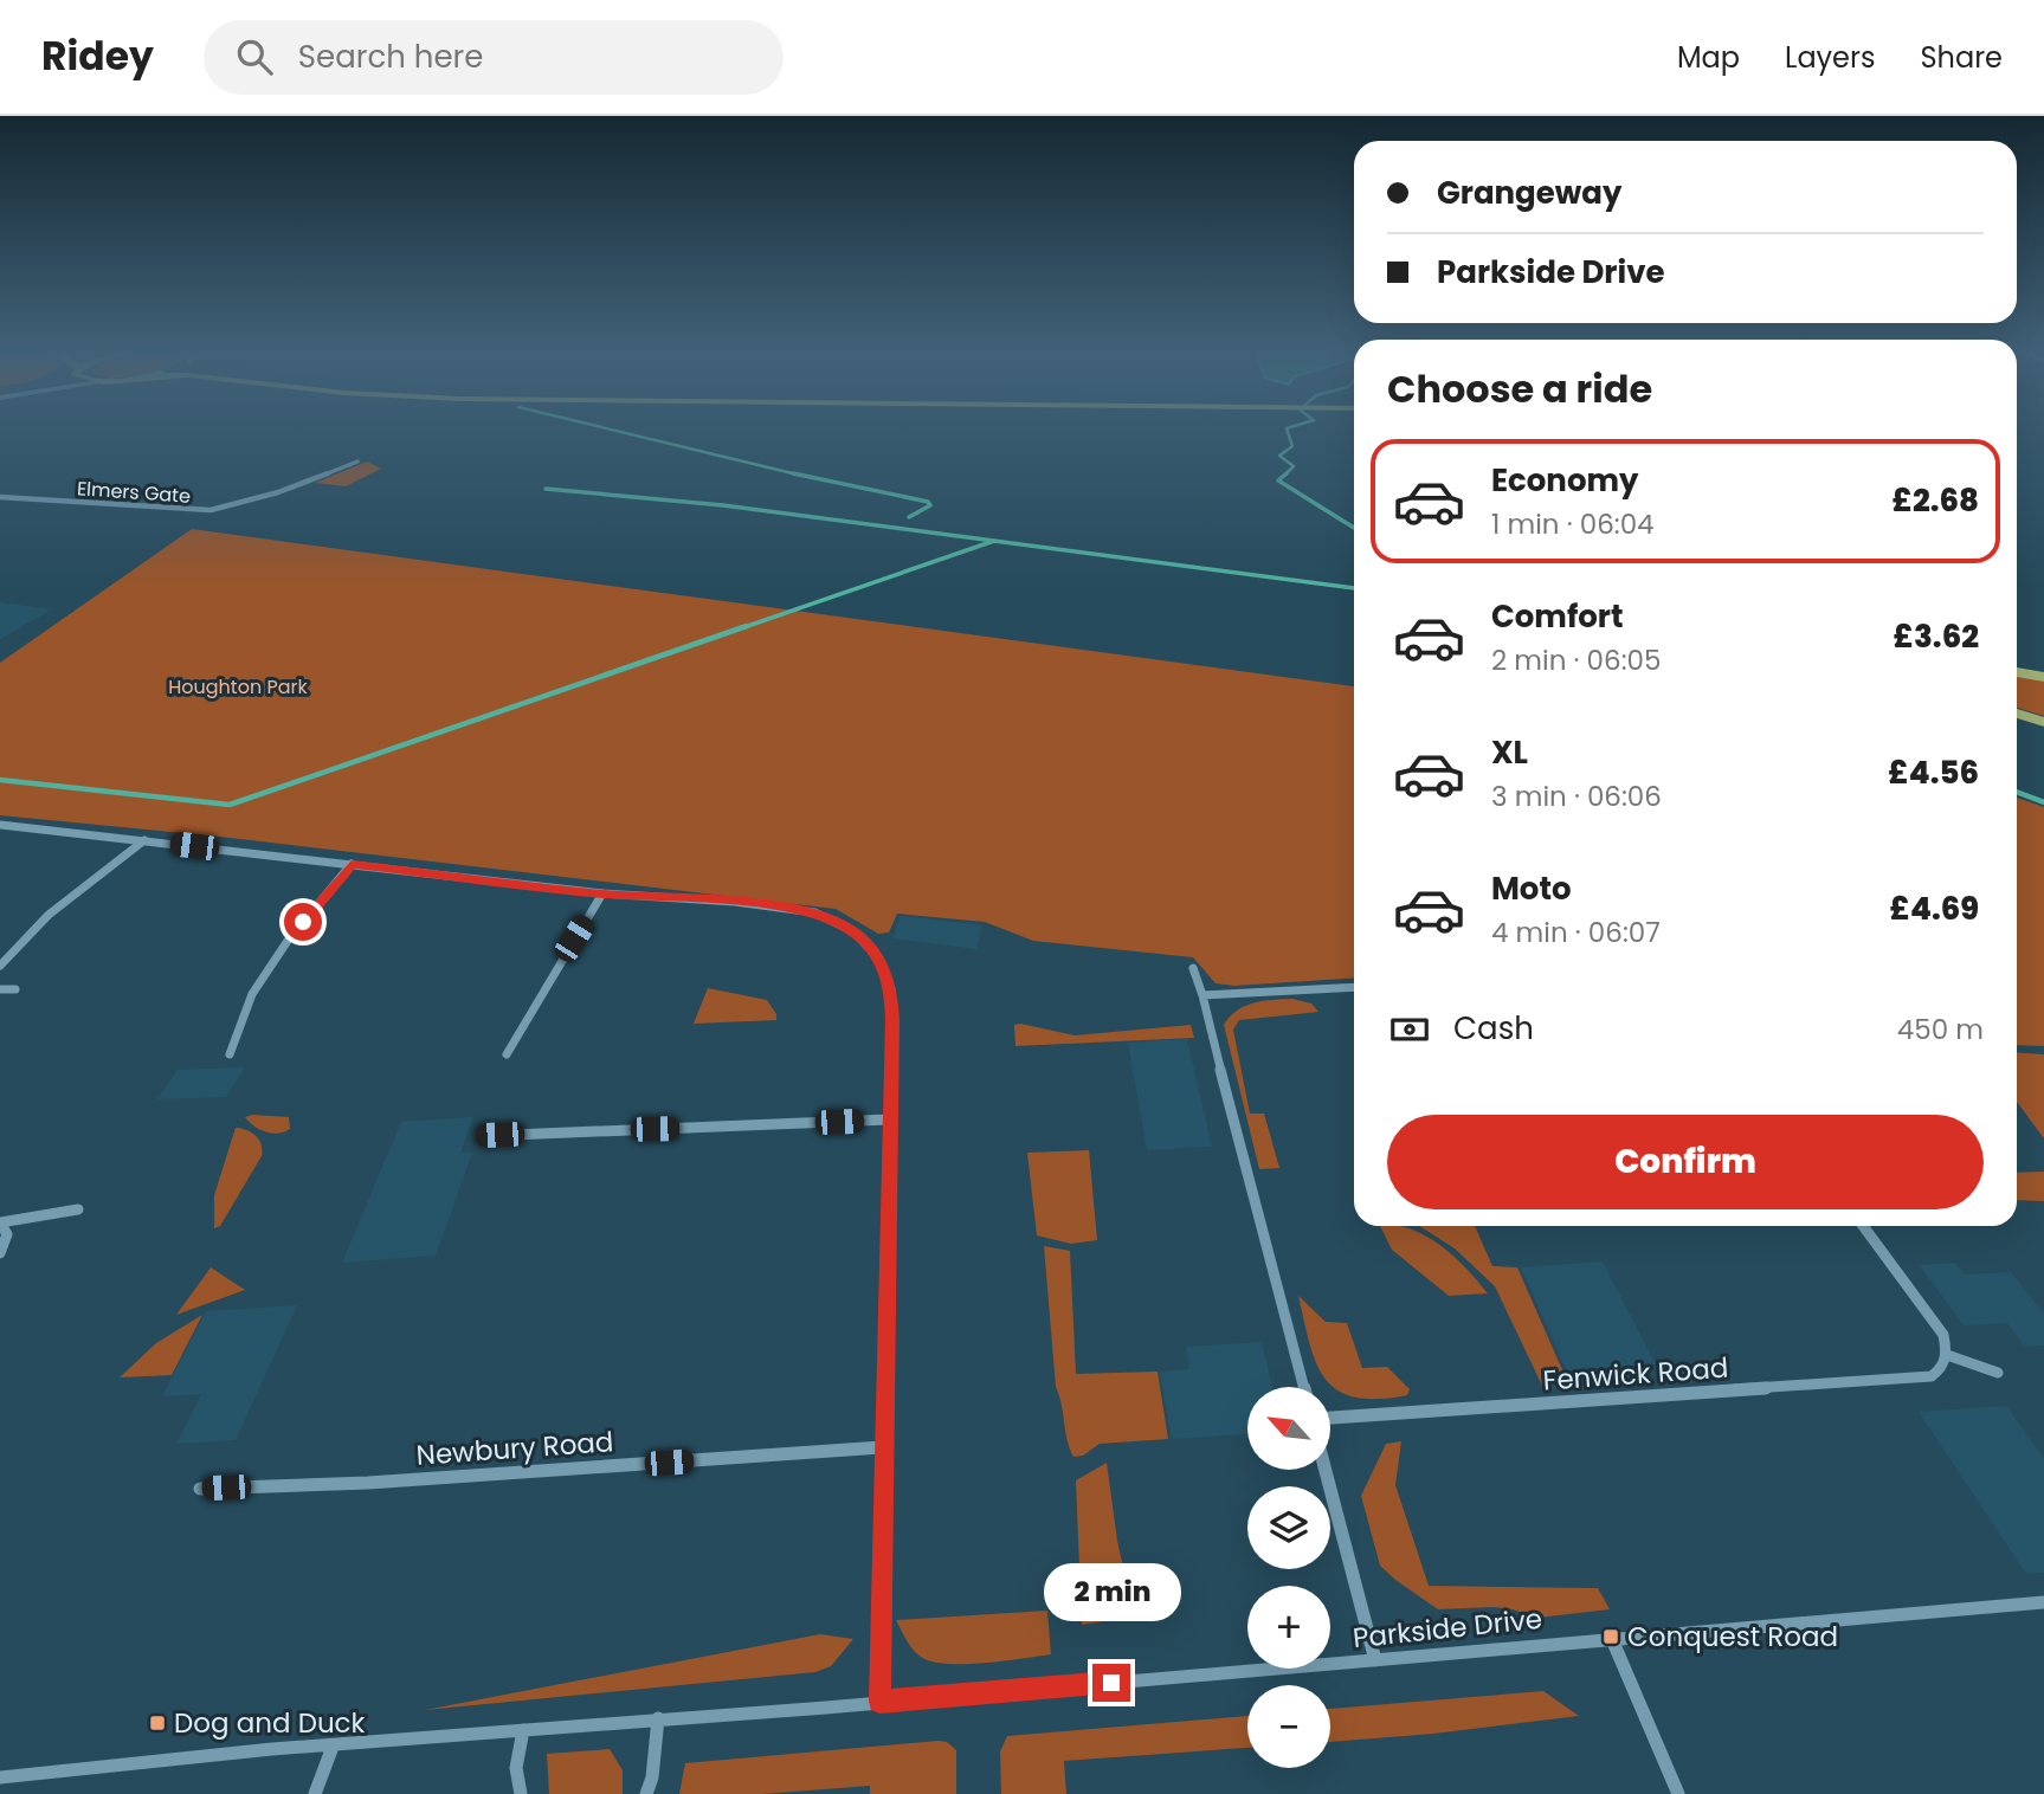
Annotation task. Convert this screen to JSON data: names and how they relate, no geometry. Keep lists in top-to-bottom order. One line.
{"streets":{"street":["Elmers Gate","Fenwick Road","Newbury Road","Parkside Drive"]},"parks":["Houghton Park"],"places":{"transit":["Conquest Road","Dog and Duck"]},"north":"top left","page":{"header":"Ridey","search":"Search here","nav":["Map","Layers","Share"],"banner":["Grangeway","Parkside Drive"],"heading":"Choose a ride","list":[{"name":"Economy","note":"1 min · 06:04","value":"£2.68"},{"name":"Comfort","note":"2 min · 06:05","value":"£3.62"},{"name":"XL","note":"3 min · 06:06","value":"£4.56"},{"name":"Moto","note":"4 min · 06:07","value":"£4.69"}],"pay":["Cash","450 m"],"buttons":"Confirm","map_buttons":["+","−"],"bubble":"2 min"}}
